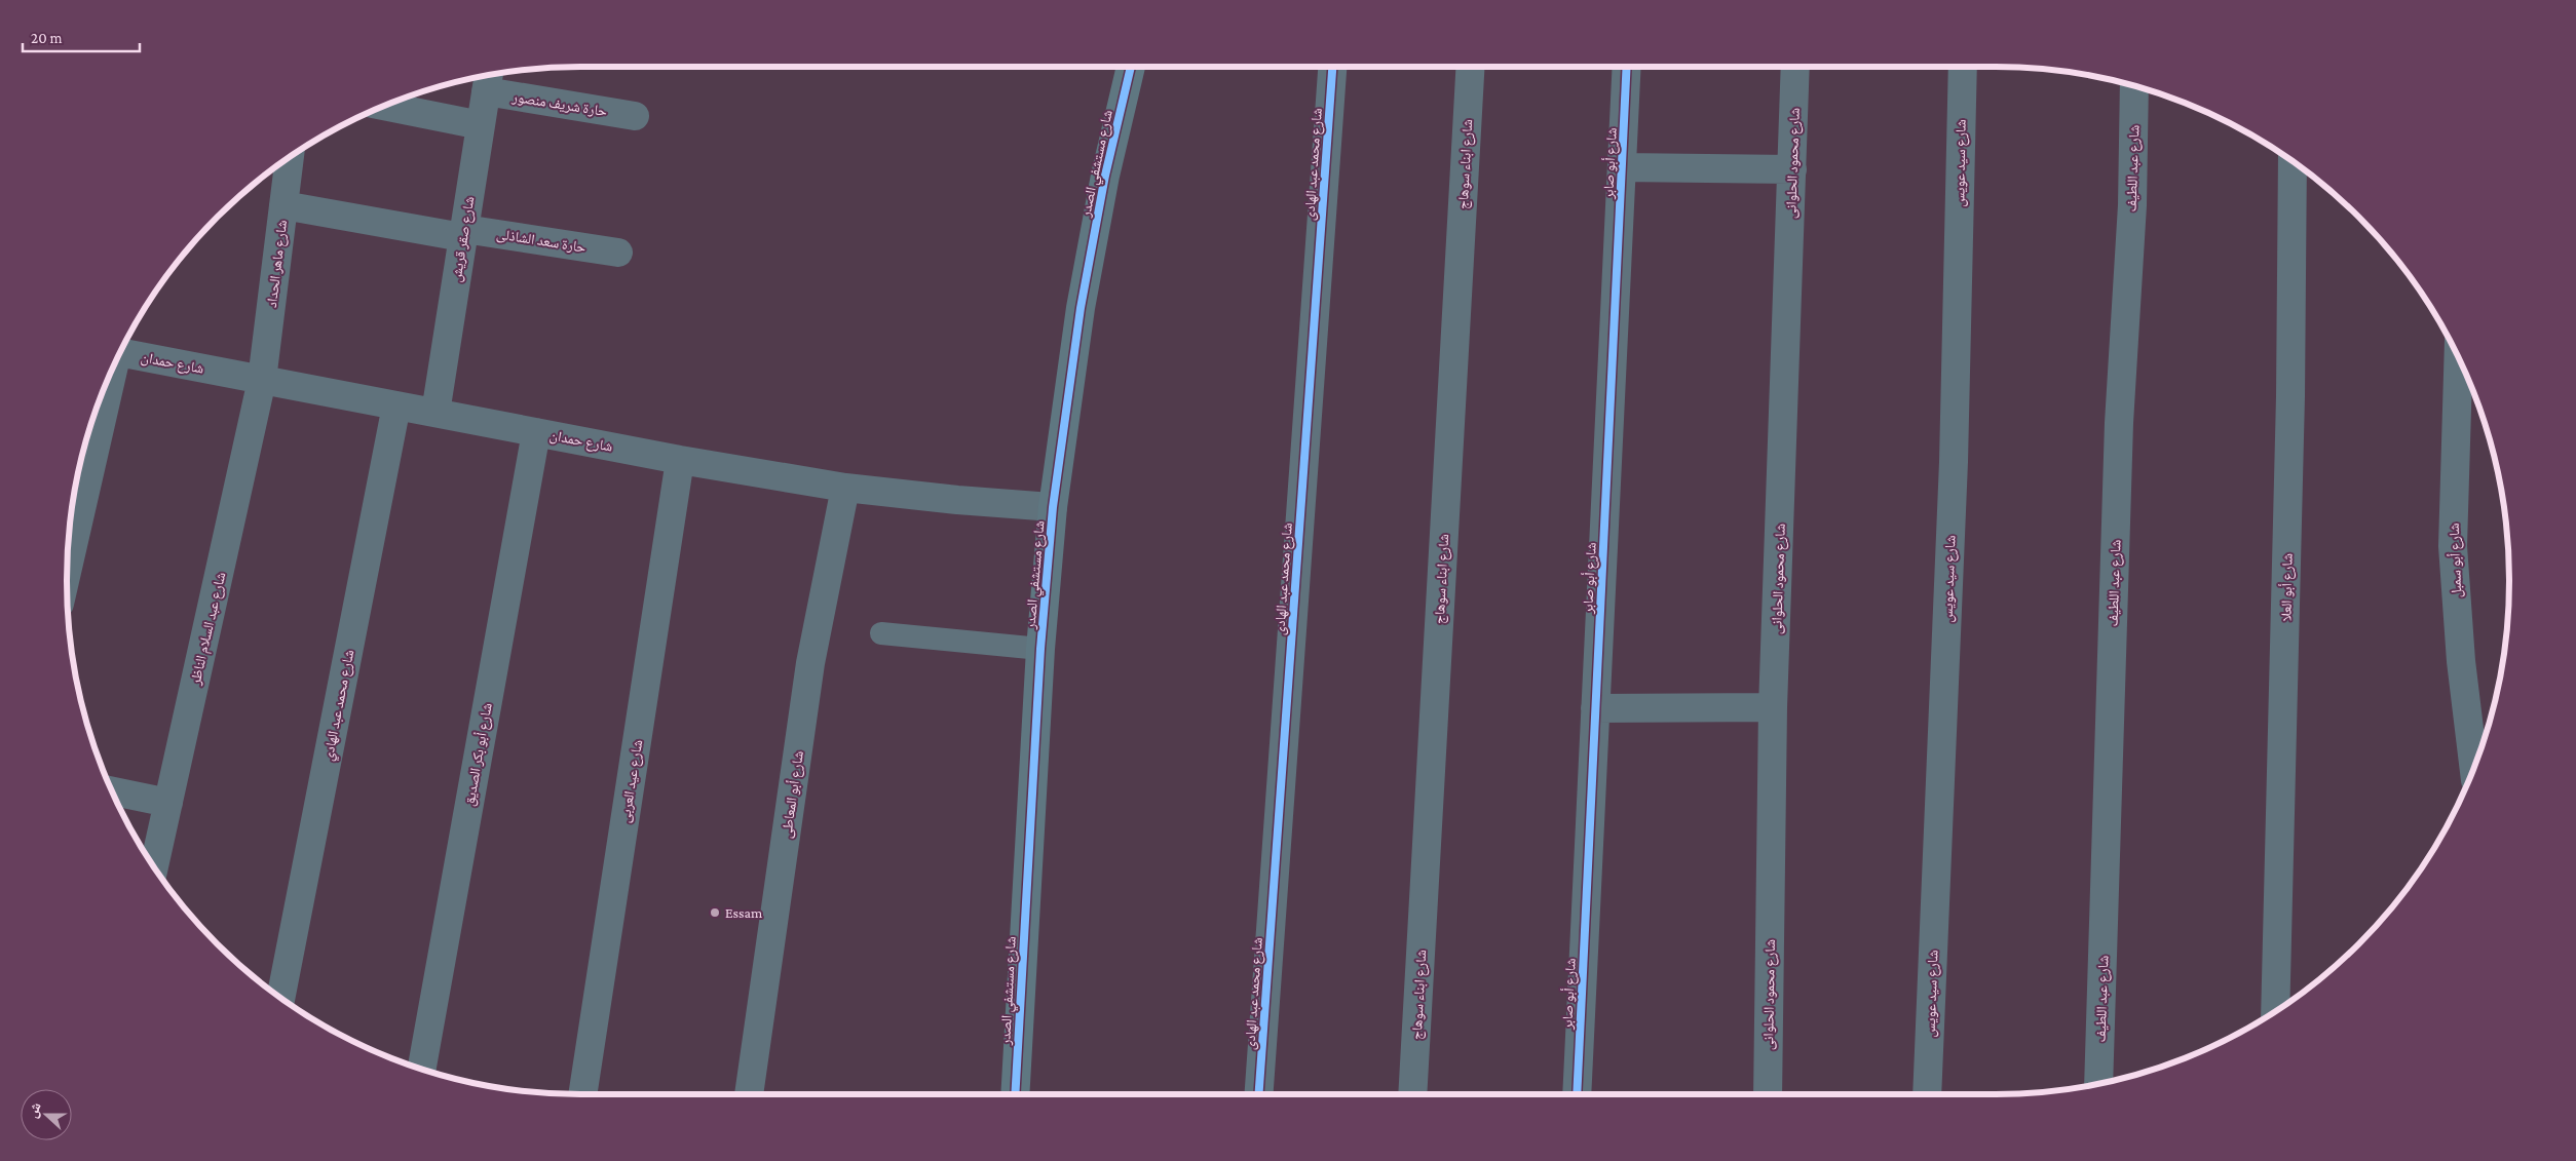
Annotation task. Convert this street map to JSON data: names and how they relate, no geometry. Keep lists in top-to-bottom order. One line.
{"streets":{"street":["حارة شريف منصور","شارع مستشفي الصدر","شارع أبو صابر","شارع محمود الحلوانى","شارع سيد عويس","شارع محمد عبد الهادى","شارع ابناء سوهاج","شارع عبد اللطيف","شارع صقر قريش","حارة سعد الشاذلى","شارع ماهر الحداد","شارع حمدان","شارع أبو سمبل","شارع أبو العلا","شارع عبد السلام الناظر","شارع محمد عبد الهادي","شارع أبو بكر الصديق","شارع عيد العربى","شارع أبو المعاطى"]},"crossings":[["حارة شريف منصور","شارع صقر قريش"],["شارع مستشفي الصدر","شارع حمدان"],["شارع صقر قريش","حارة سعد الشاذلى"],["شارع صقر قريش","شارع حمدان"],["حارة سعد الشاذلى","شارع ماهر الحداد"],["شارع ماهر الحداد","شارع حمدان"],["شارع ماهر الحداد","شارع عبد السلام الناظر"],["شارع حمدان","شارع عبد السلام الناظر"],["شارع حمدان","شارع محمد عبد الهادي"],["شارع حمدان","شارع أبو بكر الصديق"],["شارع حمدان","شارع عيد العربى"],["شارع حمدان","شارع أبو المعاطى"]],"places":["Essam"],"scale_bar":"20 m","north":"left"}
